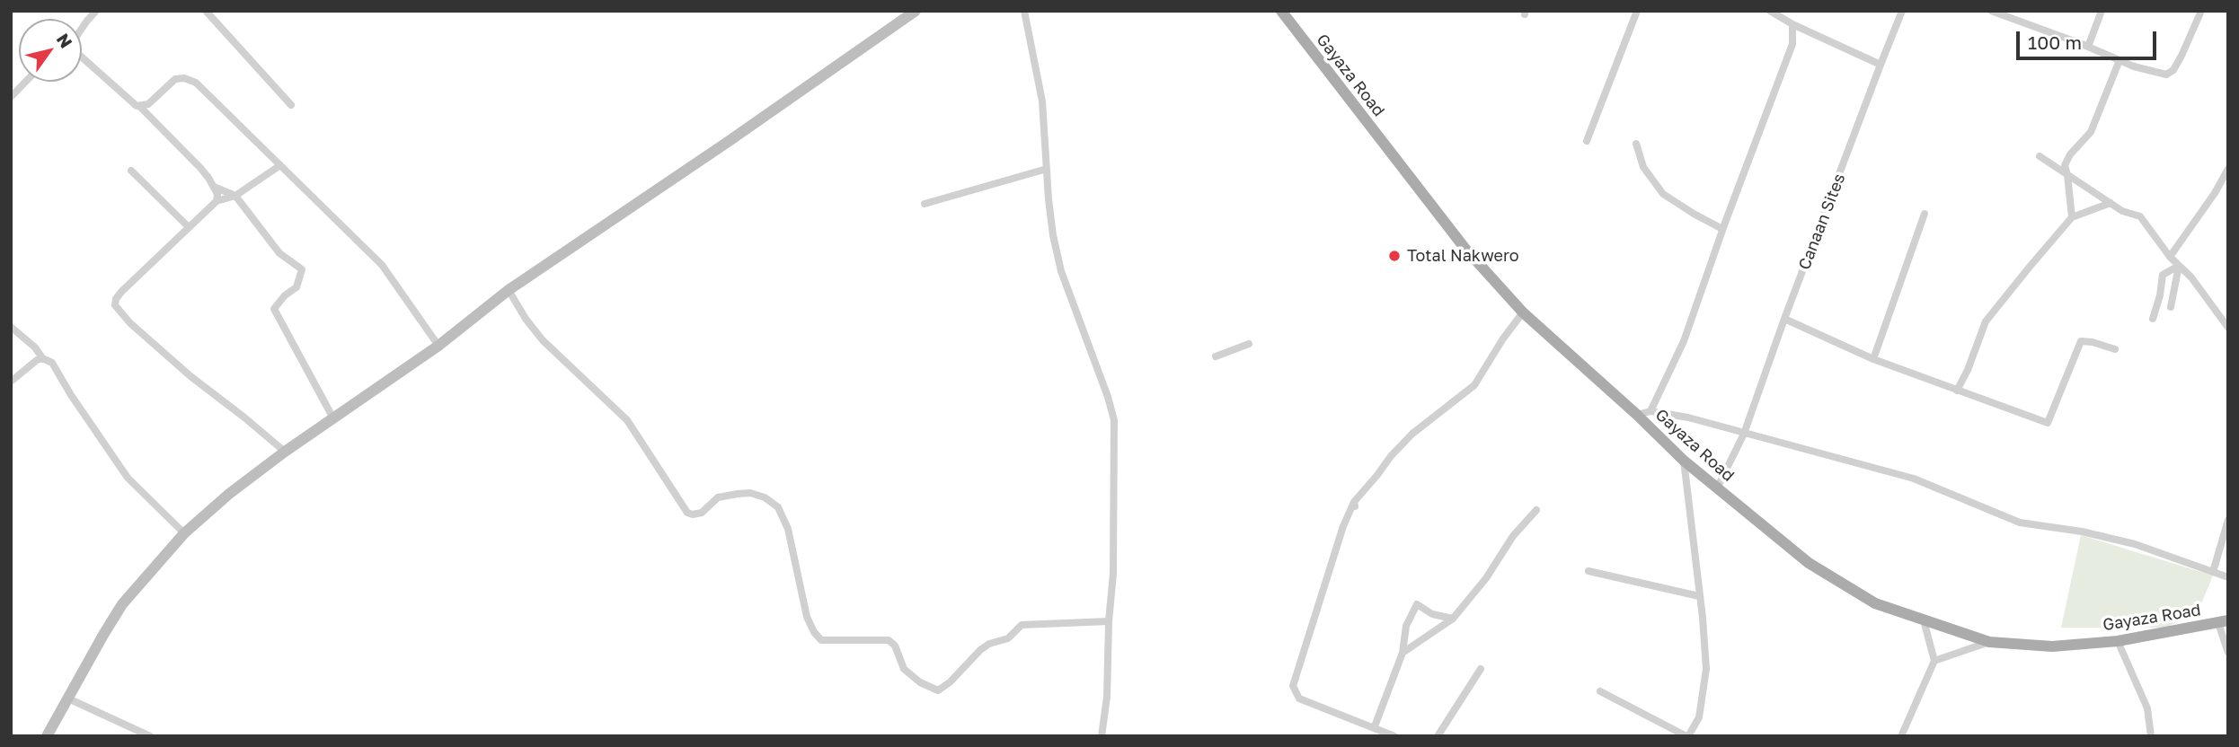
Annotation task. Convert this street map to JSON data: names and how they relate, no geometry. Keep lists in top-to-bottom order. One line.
{"streets":{"main road":["Gayaza Road"],"street":["Canaan Sites"]},"crossings":[["Gayaza Road","Canaan Sites"]],"places":["Total Nakwero"],"scale_bar":"100 m","north":"top right"}
